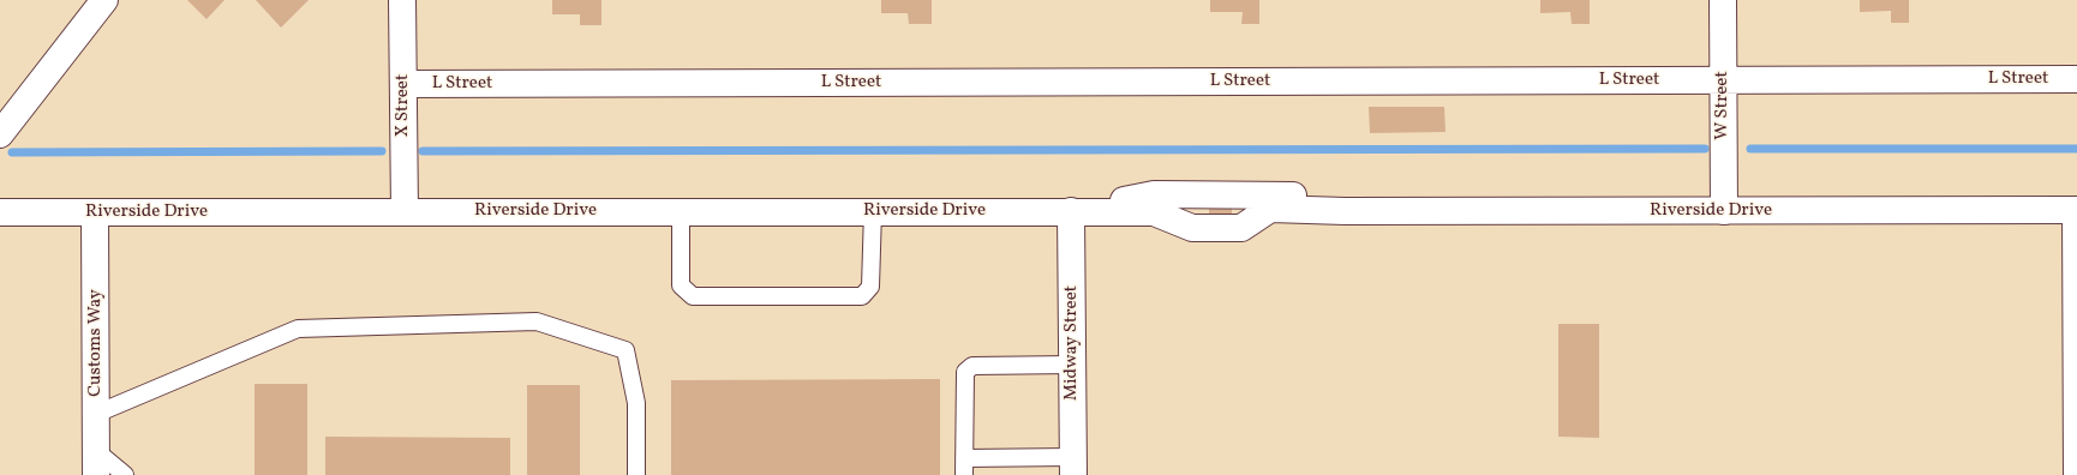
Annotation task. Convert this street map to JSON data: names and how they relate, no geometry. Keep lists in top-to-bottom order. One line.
{"streets":{"street":["L Street","X Street","W Street","Riverside Drive","Customs Way","Midway Street"]},"crossings":[["L Street","X Street"],["L Street","W Street"],["X Street","Riverside Drive"],["W Street","Riverside Drive"],["Riverside Drive","Customs Way"],["Riverside Drive","Midway Street"]]}
